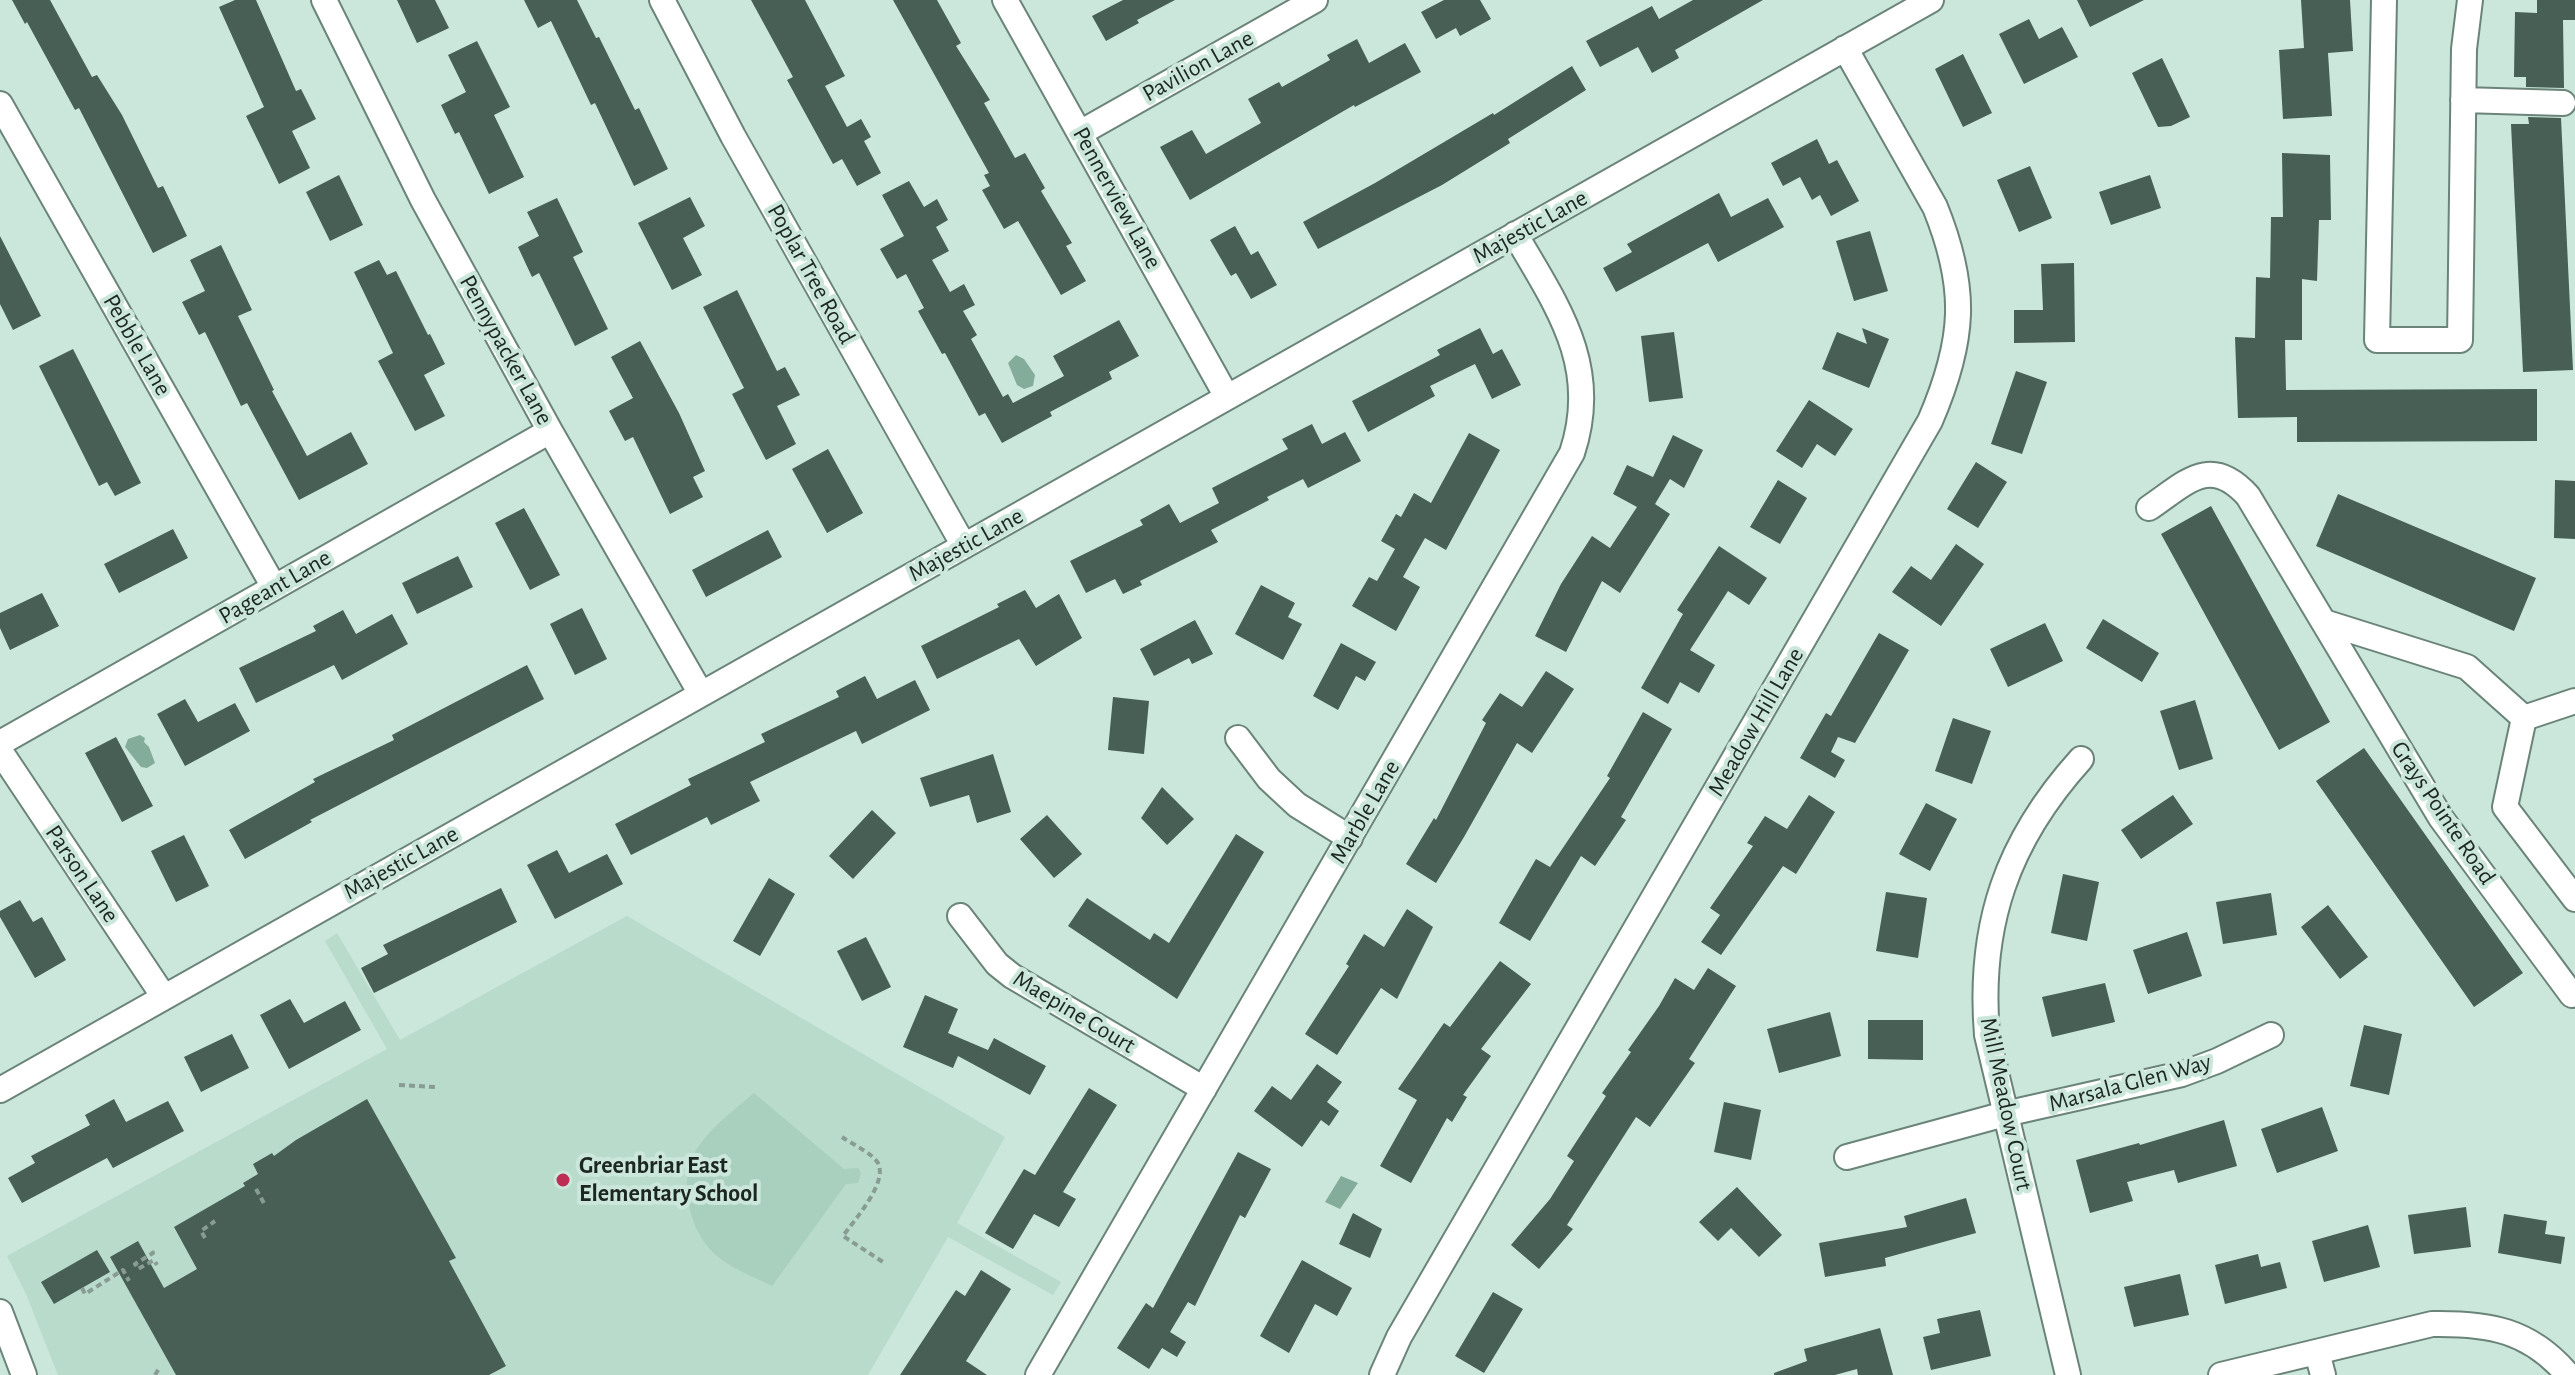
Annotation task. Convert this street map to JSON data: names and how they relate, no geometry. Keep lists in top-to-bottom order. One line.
{"streets":{"street":["Pavilion Lane","Pennerview Lane","Majestic Lane","Poplar Tree Road","Pebble Lane","Pennypacker Lane","Pageant Lane","Meadow Hill Lane","Marble Lane","Grays Pointe Road","Parson Lane","Maepine Court","Marsala Glen Way","Mill Meadow Court"]},"crossings":[["Pavilion Lane","Pennerview Lane"],["Pennerview Lane","Majestic Lane"],["Majestic Lane","Poplar Tree Road"],["Majestic Lane","Pennypacker Lane"],["Majestic Lane","Meadow Hill Lane"],["Majestic Lane","Marble Lane"],["Majestic Lane","Parson Lane"],["Pebble Lane","Pageant Lane"],["Pennypacker Lane","Pageant Lane"],["Marble Lane","Maepine Court"],["Marsala Glen Way","Mill Meadow Court"]],"places":["Greenbriar East Elementary School"]}
